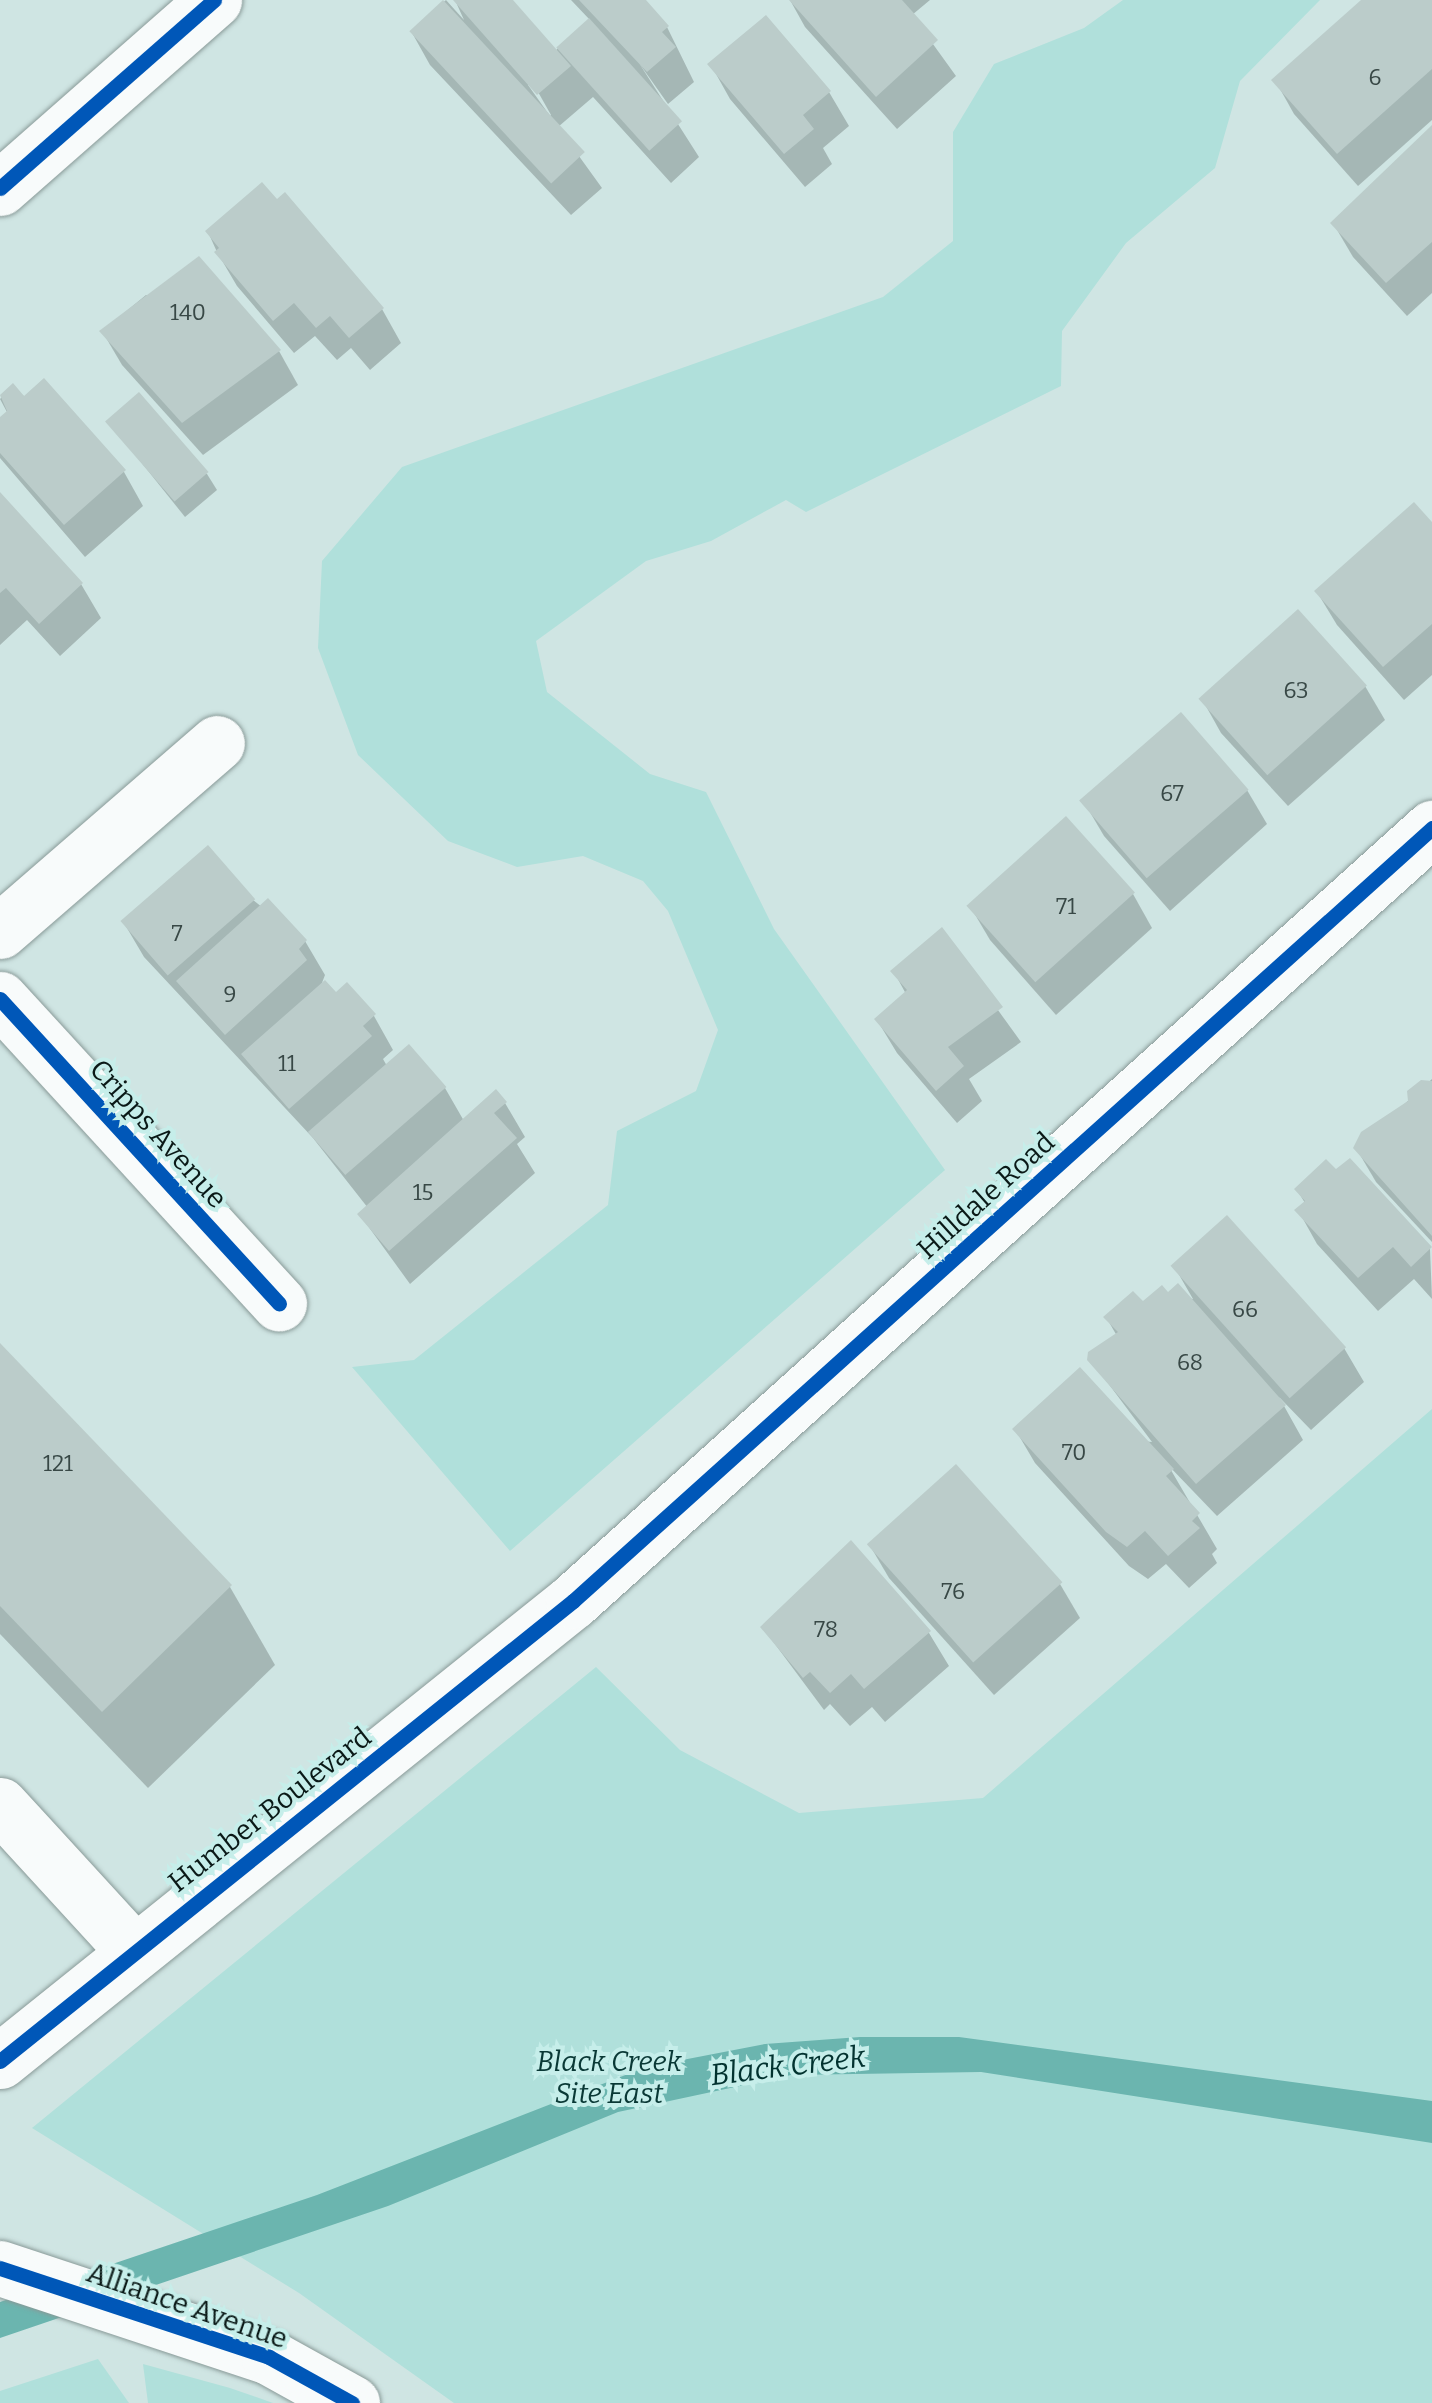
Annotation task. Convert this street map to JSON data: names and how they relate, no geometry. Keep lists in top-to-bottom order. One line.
{"streets":{"street":["Cripps Avenue","Hilldale Road","Humber Boulevard","Alliance Avenue"]},"crossings":[["Hilldale Road","Humber Boulevard"]],"water":["Black Creek"],"parks":["Black Creek Site East"],"house_numbers":["6","140","63","67","71","7","9","11","15","66","68","70","121","76","78"]}
